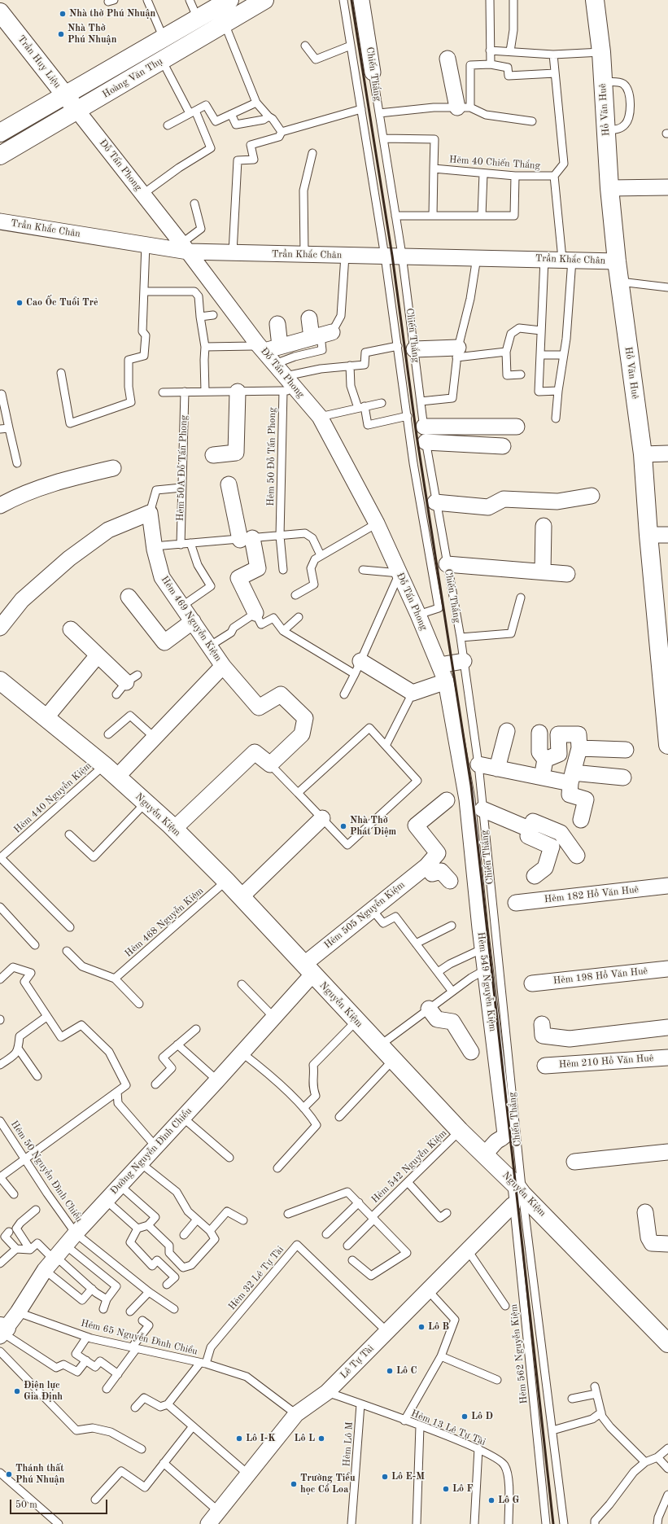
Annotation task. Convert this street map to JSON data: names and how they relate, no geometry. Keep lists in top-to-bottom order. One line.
{"streets":{"main road":["Trần Huy Liệu","Hoàng Văn Thụ","Hồ Văn Huê","Nguyễn Kiệm"],"street":["Chiến Thắng","Đỗ Tấn Phong","Trần Khắc Chân","Hẻm 469 Nguyễn Kiệm","Hẻm 182 Hồ Văn Huê","Hẻm 505 Nguyễn Kiệm","Hẻm 198 Hồ Văn Huê","Hẻm 549 Nguyễn Kiệm","Hẻm 210 Hồ Văn Huê","Đường Nguyễn Đình Chiểu","Lê Tự Tài"],"lane":["Hẻm 40 Chiến Thắng","Hẻm 50 Đỗ Tấn Phong","Hẻm 50A Đỗ Tấn Phong","Hẻm 440 Nguyễn Kiệm","Hẻm 468 Nguyễn Kiệm","Hẻm 542 Nguyễn Kiệm","Hẻm 50 Nguyễn Đình Chiểu","Hẻm 32 Lê Tự Tài","Hẻm 65 Nguyễn Đình Chiểu","Hẻm 562 Nguyễn Kiệm","Hẻm 13 Lê Tự Tài","Hẻm Lô M"]},"crossings":[["Trần Huy Liệu","Hoàng Văn Thụ"],["Trần Huy Liệu","Đỗ Tấn Phong"],["Chiến Thắng","Đỗ Tấn Phong"],["Chiến Thắng","Trần Khắc Chân"],["Chiến Thắng","Nguyễn Kiệm"],["Chiến Thắng","Hẻm 562 Nguyễn Kiệm"],["Chiến Thắng","Lê Tự Tài"],["Hoàng Văn Thụ","Đỗ Tấn Phong"],["Hồ Văn Huê","Trần Khắc Chân"],["Đỗ Tấn Phong","Trần Khắc Chân"],["Đỗ Tấn Phong","Hẻm 50 Đỗ Tấn Phong"],["Đỗ Tấn Phong","Hẻm 549 Nguyễn Kiệm"],["Hẻm 469 Nguyễn Kiệm","Hẻm 440 Nguyễn Kiệm"],["Hẻm 469 Nguyễn Kiệm","Nguyễn Kiệm"],["Hẻm 440 Nguyễn Kiệm","Nguyễn Kiệm"],["Nguyễn Kiệm","Hẻm 505 Nguyễn Kiệm"],["Nguyễn Kiệm","Hẻm 468 Nguyễn Kiệm"],["Nguyễn Kiệm","Hẻm 549 Nguyễn Kiệm"],["Nguyễn Kiệm","Đường Nguyễn Đình Chiểu"],["Nguyễn Kiệm","Hẻm 542 Nguyễn Kiệm"],["Nguyễn Kiệm","Hẻm 562 Nguyễn Kiệm"],["Nguyễn Kiệm","Lê Tự Tài"],["Hẻm 505 Nguyễn Kiệm","Đường Nguyễn Đình Chiểu"],["Đường Nguyễn Đình Chiểu","Hẻm 50 Nguyễn Đình Chiểu"],["Đường Nguyễn Đình Chiểu","Hẻm 65 Nguyễn Đình Chiểu"],["Hẻm 32 Lê Tự Tài","Hẻm 65 Nguyễn Đình Chiểu"],["Hẻm 32 Lê Tự Tài","Lê Tự Tài"],["Hẻm 65 Nguyễn Đình Chiểu","Lê Tự Tài"],["Hẻm 562 Nguyễn Kiệm","Lê Tự Tài"],["Lê Tự Tài","Hẻm 13 Lê Tự Tài"],["Hẻm 13 Lê Tự Tài","Hẻm Lô M"]],"places":["Nhà thờ Phú Nhuận","Nhà Thờ Phú Nhuận","Cao Ốc Tuổi Trẻ","Nhà Thờ Phát Diệm","Lô B","Lô C","Điện lực Gia Định","Lô D","Lô I-K","Lô L","Thánh thất Phú Nhuận","Lô E-M","Trường Tiểu học Cổ Loa","Lô F","Lô G"],"scale_bar":"50 m"}
